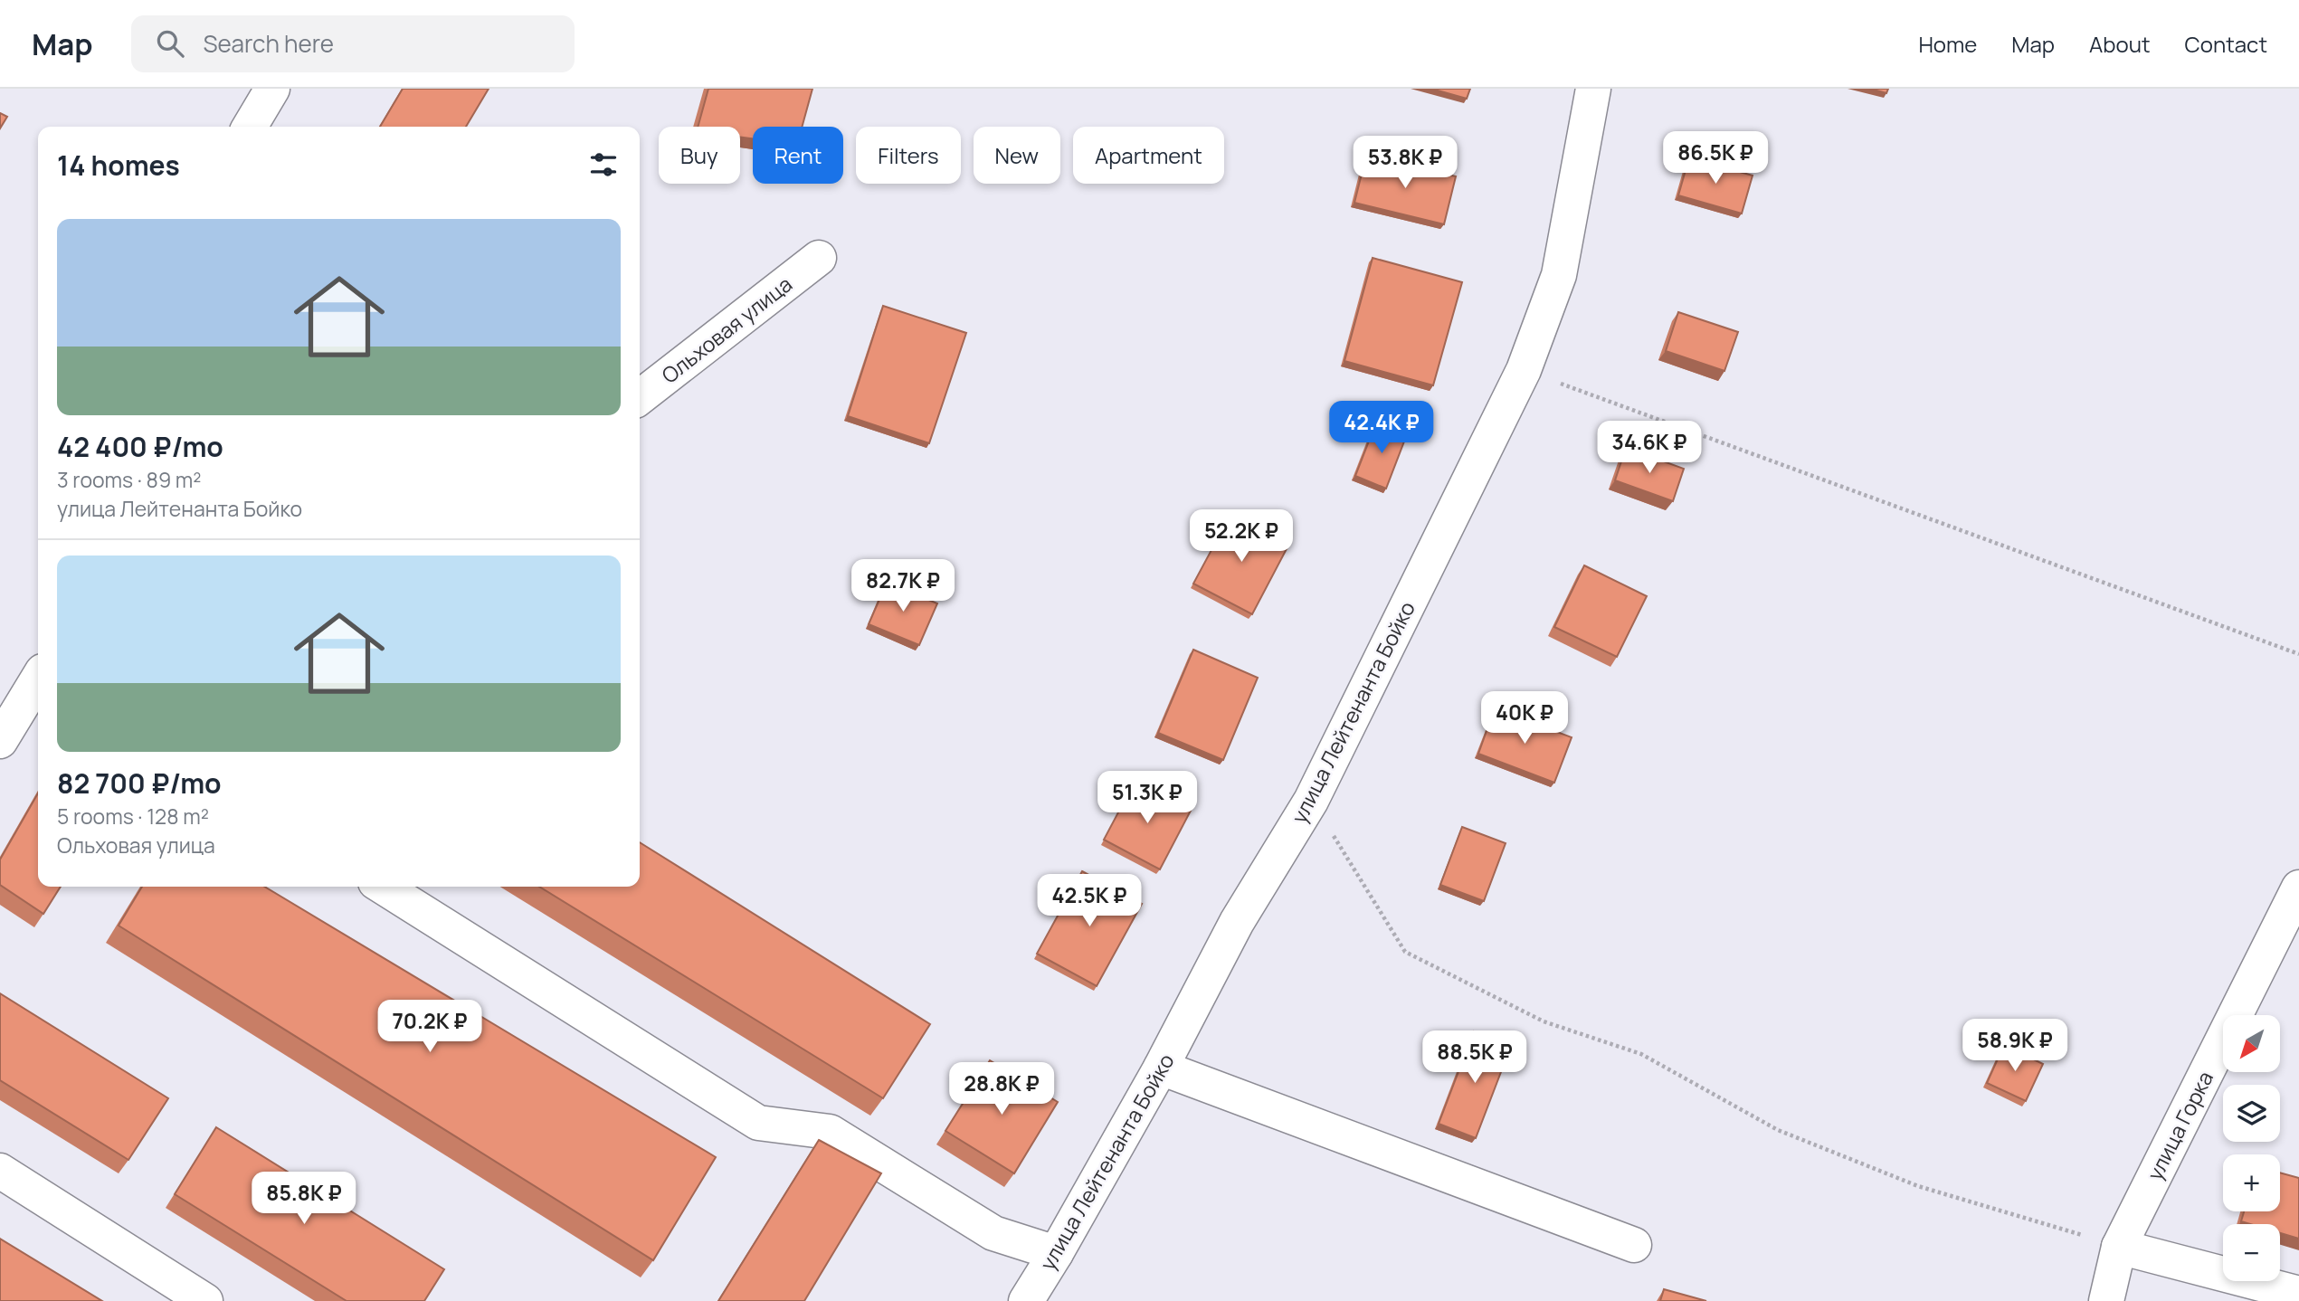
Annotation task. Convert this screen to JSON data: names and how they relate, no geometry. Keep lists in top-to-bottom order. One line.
{"streets":{"street":["Ольховая улица","улица Лейтенанта Бойко","улица Горка"]},"north":"bottom left","page":{"header":"Map","search":"Search here","nav":["Home","Map","About","Contact"],"chip":["Buy","Rent","Filters","New","Apartment"],"heading":"14 homes","price":["86.5K ₽","53.8K ₽","42.4K ₽","34.6K ₽","52.2K ₽","82.7K ₽","40K ₽","51.3K ₽","42.5K ₽","70.2K ₽","58.9K ₽","88.5K ₽","28.8K ₽","85.8K ₽"],"list":[{"name":"42 400 ₽/mo","note":"3 rooms · 89 m² · улица Лейтенанта Бойко"},{"name":"82 700 ₽/mo","note":"5 rooms · 128 m² · Ольховая улица"}],"map_buttons":["+","−"]}}
